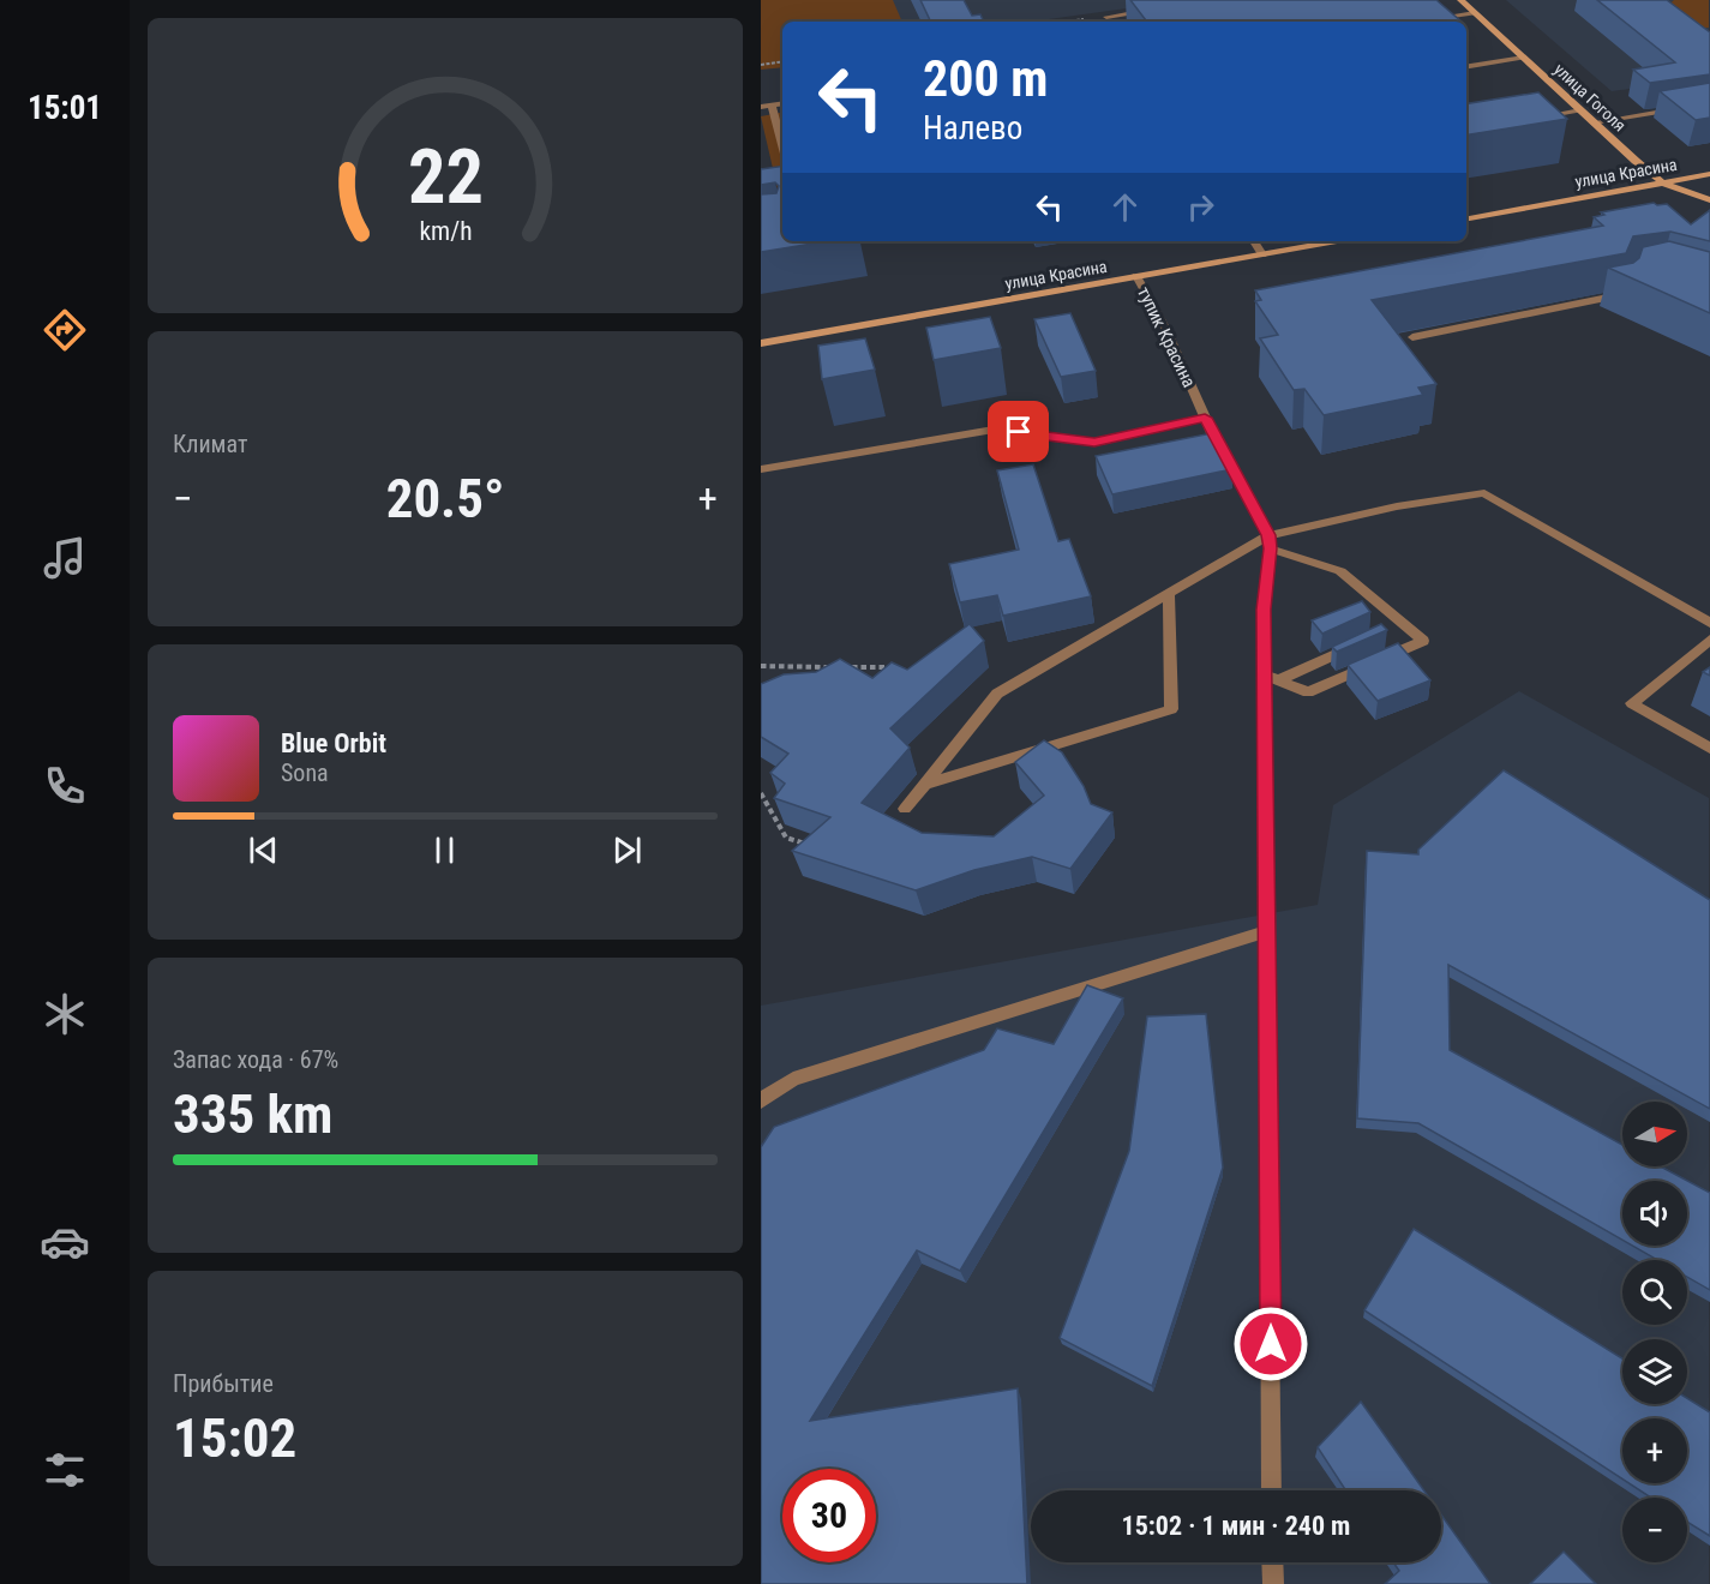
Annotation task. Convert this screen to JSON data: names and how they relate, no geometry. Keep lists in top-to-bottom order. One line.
{"streets":{"main road":["улица Гоголя","улица Красина"],"street":["тупик Красина"]},"crossings":[["улица Гоголя","улица Красина"],["улица Красина","тупик Красина"]],"north":"right","page":{"tabs":"15:01","turn":["200 m","Налево"],"tile":["Климат",["Запас хода · 67%","335 km"],["Прибытие","15:02"]],"heat":["−","20.5°","+"],"song":["Blue Orbit","Sona"],"map_buttons":["+","−"],"limit":"30","trip":"15:02 · 1 мин · 240 m","gauge":["22","km/h"]}}
